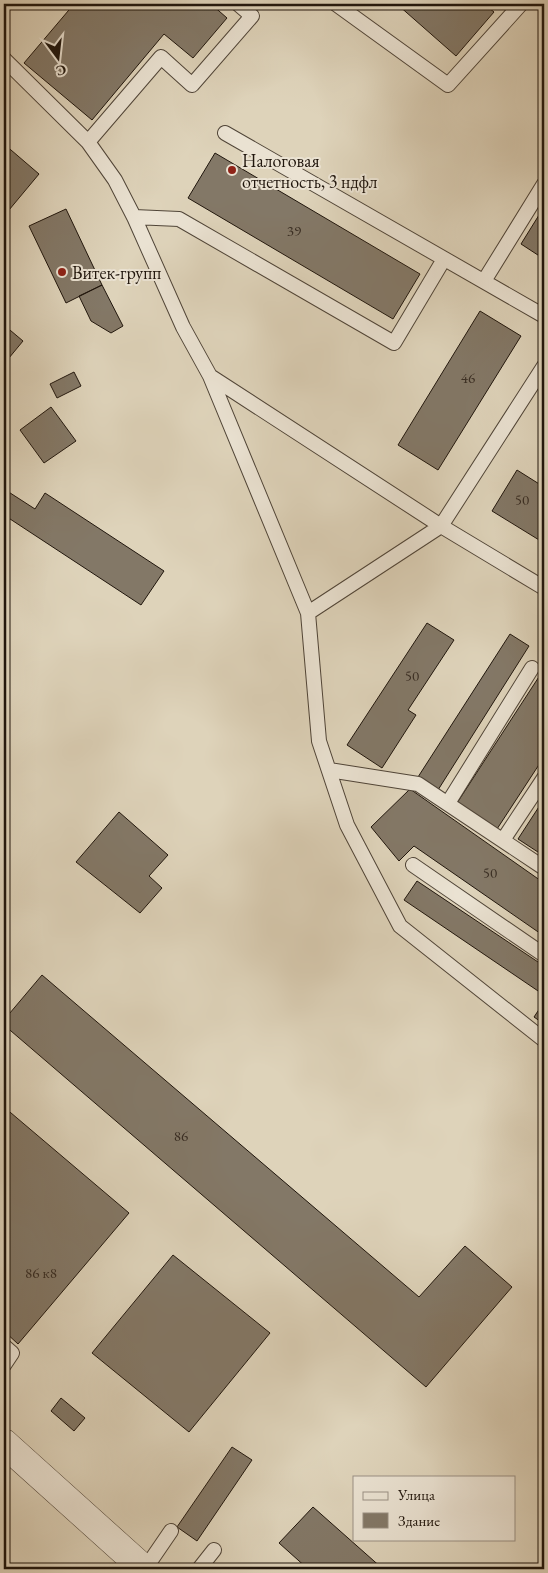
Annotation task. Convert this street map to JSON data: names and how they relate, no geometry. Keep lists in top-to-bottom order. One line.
{"places":["Налоговая отчетность, 3 ндфл","Витек-групп"],"house_numbers":["39","46","50","50","50","86","86 к8"],"legend":["Улица","Здание"],"north":"bottom"}
